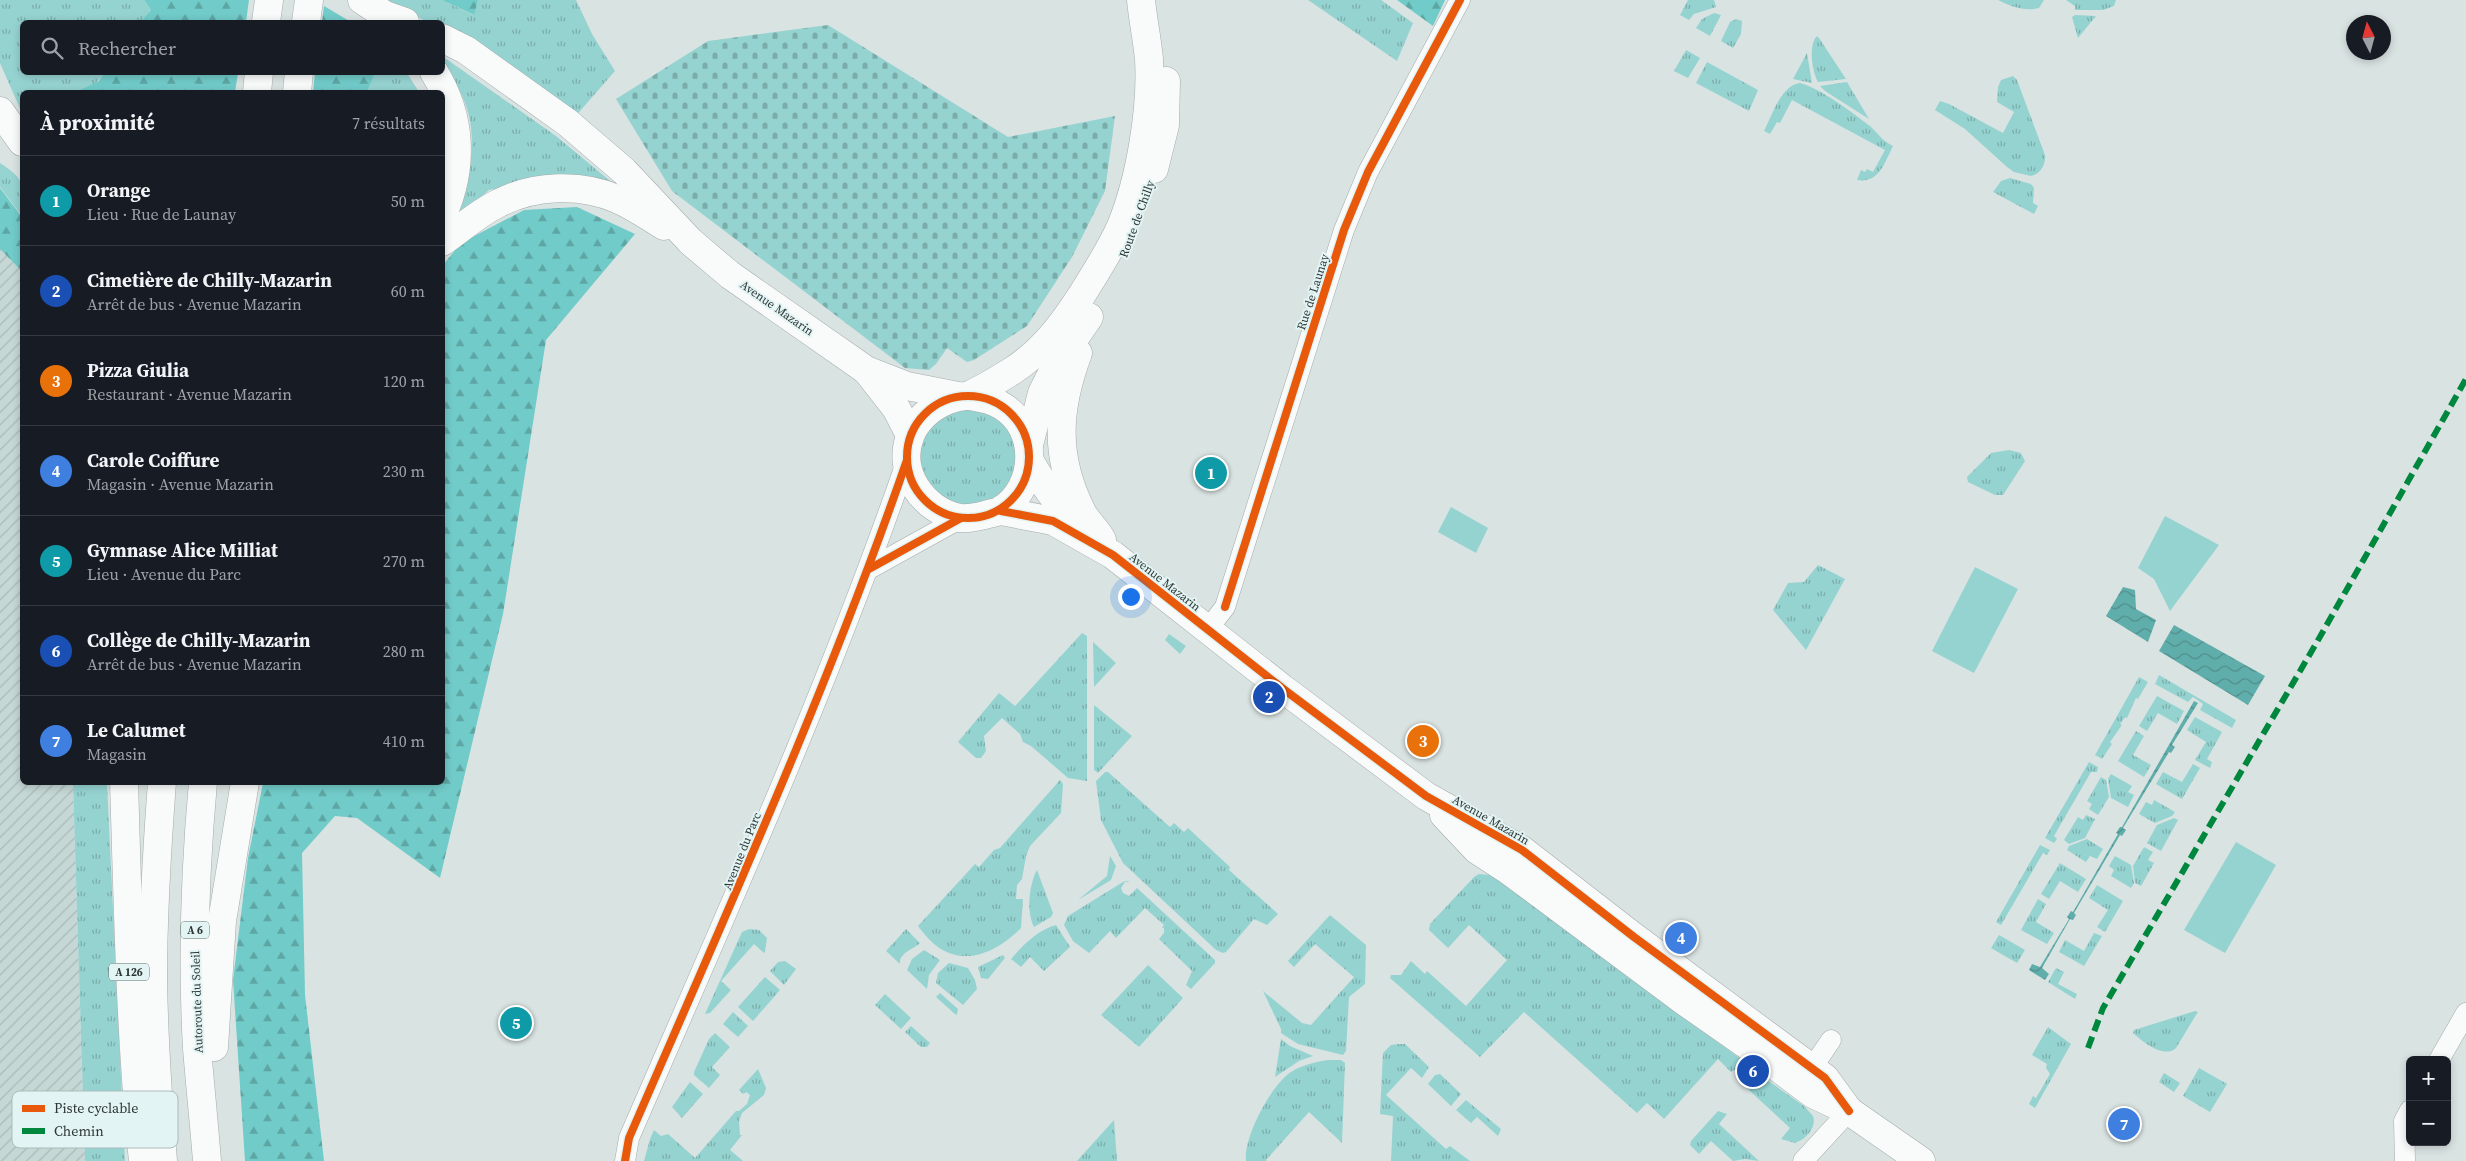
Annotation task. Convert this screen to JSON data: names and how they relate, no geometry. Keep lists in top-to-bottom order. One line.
{"streets":{"main road":["Route de Chilly","Avenue Mazarin","A 6","A 126","Autoroute du Soleil"],"street":["Rue de Launay","Avenue du Parc"]},"crossings":[["Route de Chilly","Avenue Mazarin"],["Route de Chilly","Avenue du Parc"],["Rue de Launay","Avenue Mazarin"],["Avenue Mazarin","Avenue du Parc"]],"legend":["Piste cyclable","Chemin"],"north":"top","page":{"search":"Rechercher","heading":["À proximité","7 résultats"],"list":[{"mark":"1","name":"Orange","note":"Lieu · Rue de Launay","value":"50 m"},{"mark":"2","name":"Cimetière de Chilly-Mazarin","note":"Arrêt de bus · Avenue Mazarin","value":"60 m"},{"mark":"3","name":"Pizza Giulia","note":"Restaurant · Avenue Mazarin","value":"120 m"},{"mark":"4","name":"Carole Coiffure","note":"Magasin · Avenue Mazarin","value":"230 m"},{"mark":"5","name":"Gymnase Alice Milliat","note":"Lieu · Avenue du Parc","value":"270 m"},{"mark":"6","name":"Collège de Chilly-Mazarin","note":"Arrêt de bus · Avenue Mazarin","value":"280 m"},{"mark":"7","name":"Le Calumet","note":"Magasin","value":"410 m"}],"pins":["1","2","3","4","5","6","7"],"map_buttons":["+","−"]}}
